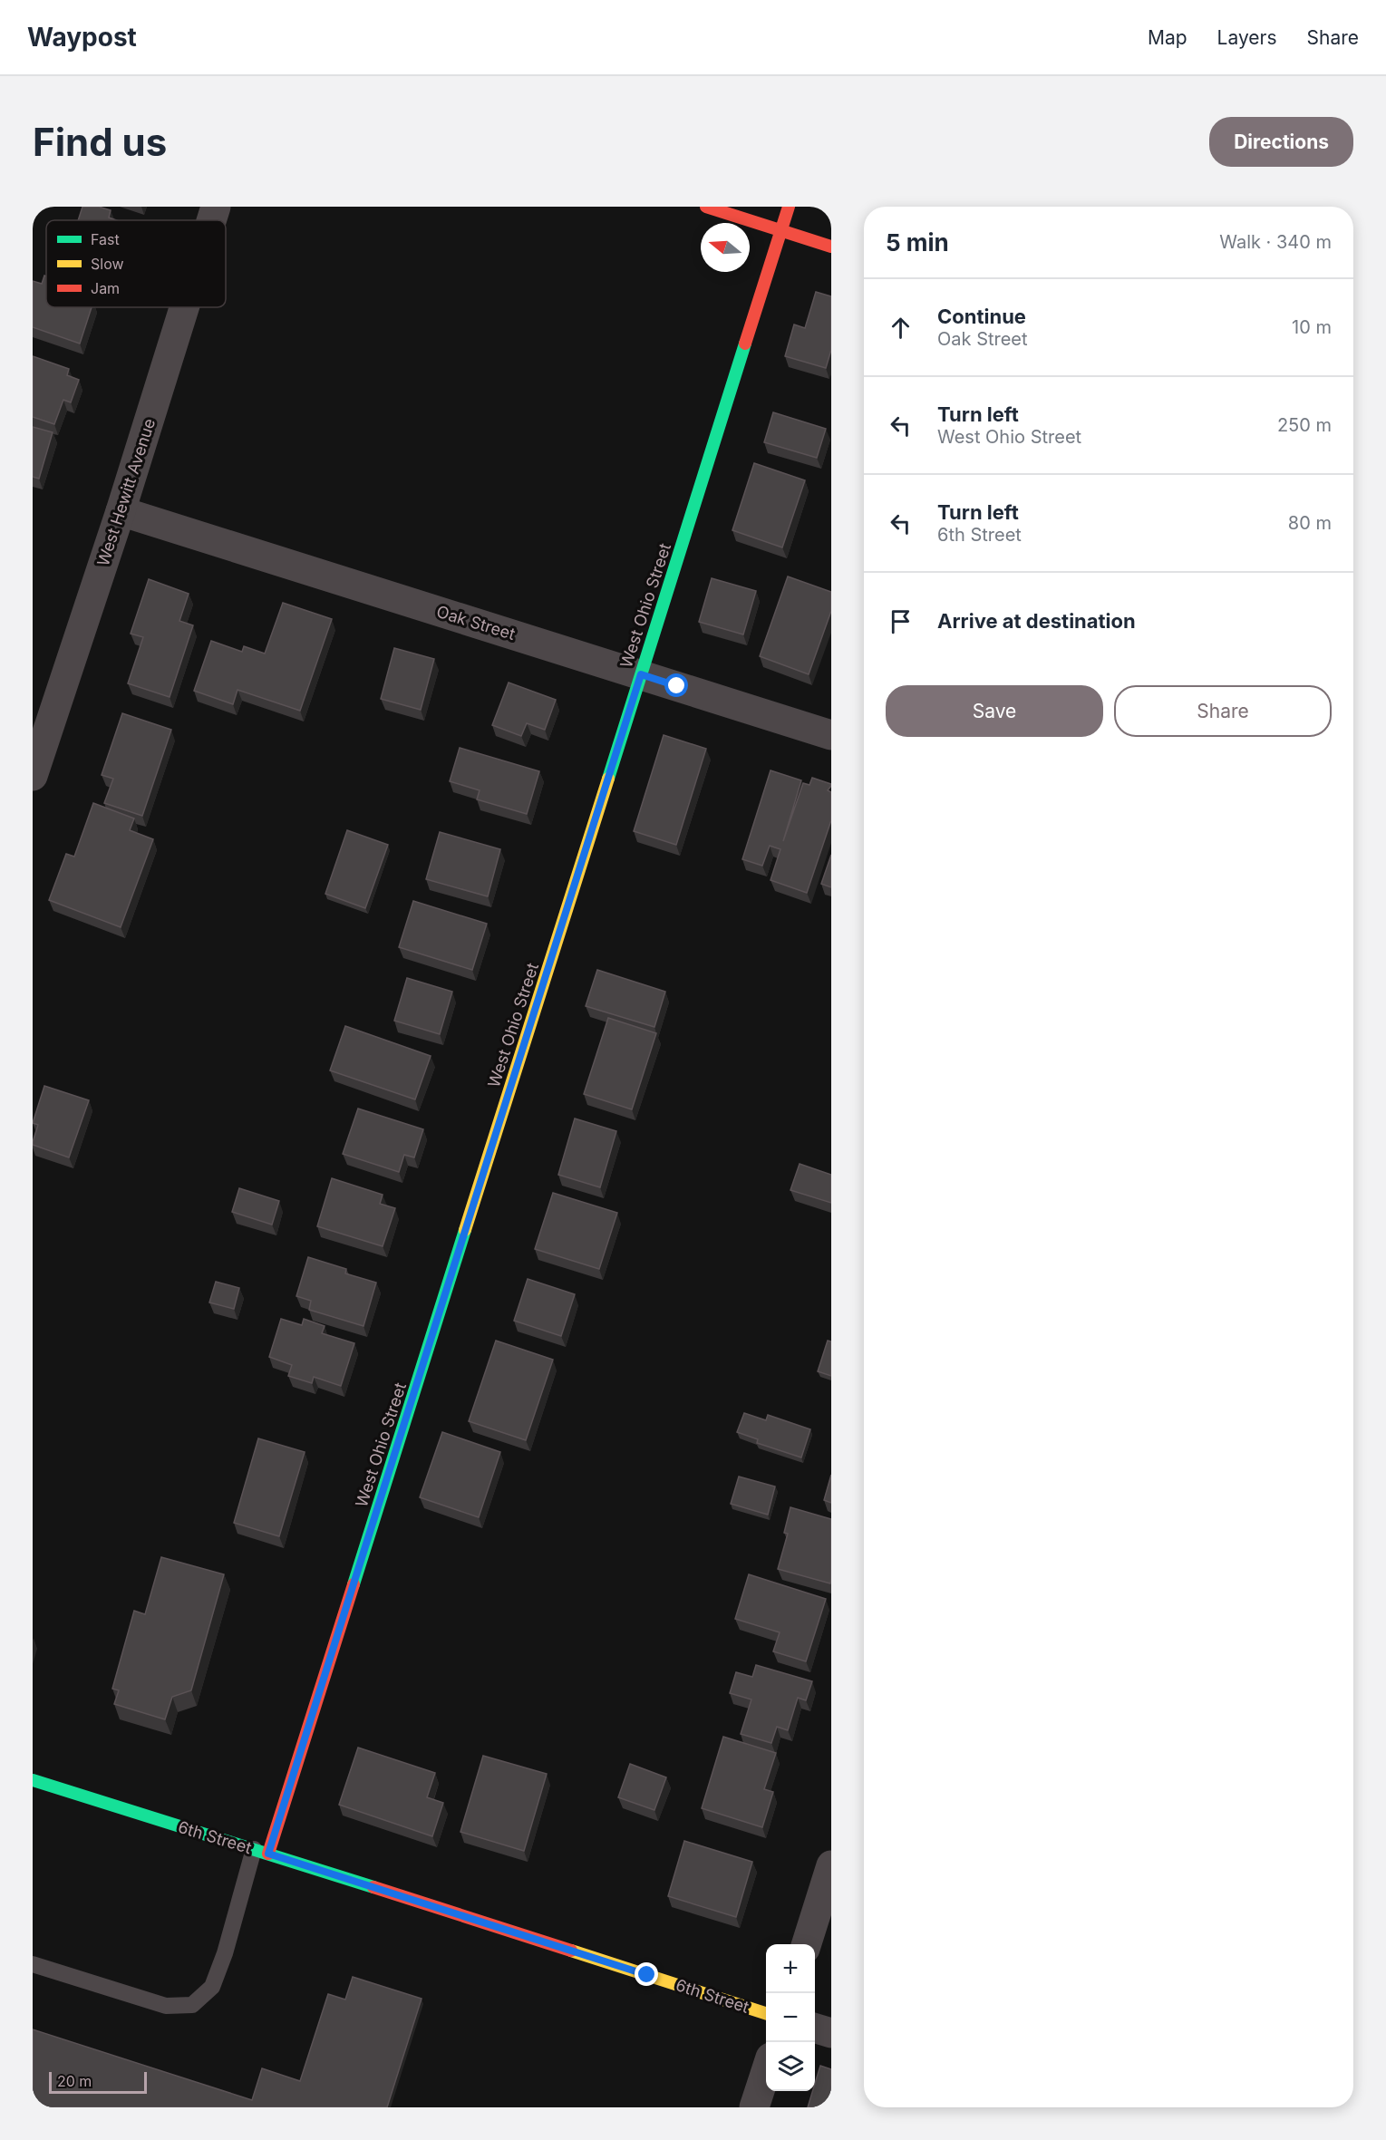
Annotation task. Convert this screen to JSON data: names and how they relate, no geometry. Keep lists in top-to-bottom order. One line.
{"streets":{"street":["West Hewitt Avenue","West Ohio Street","Oak Street","6th Street"]},"crossings":[["West Hewitt Avenue","Oak Street"],["West Ohio Street","Oak Street"],["West Ohio Street","6th Street"]],"legend":["Fast","Slow","Jam"],"scale_bar":"20 m","north":"left","page":{"header":"Waypost","nav":["Map","Layers","Share"],"buttons":["Directions",["Save","Share"]],"title":"Find us","heading":["5 min","Walk · 340 m"],"list":[["Continue","Oak Street","10 m"],["Turn left","West Ohio Street","250 m"],["Turn left","6th Street","80 m"],"Arrive at destination"],"map_buttons":["+","−"],"scale":"20 m"}}
